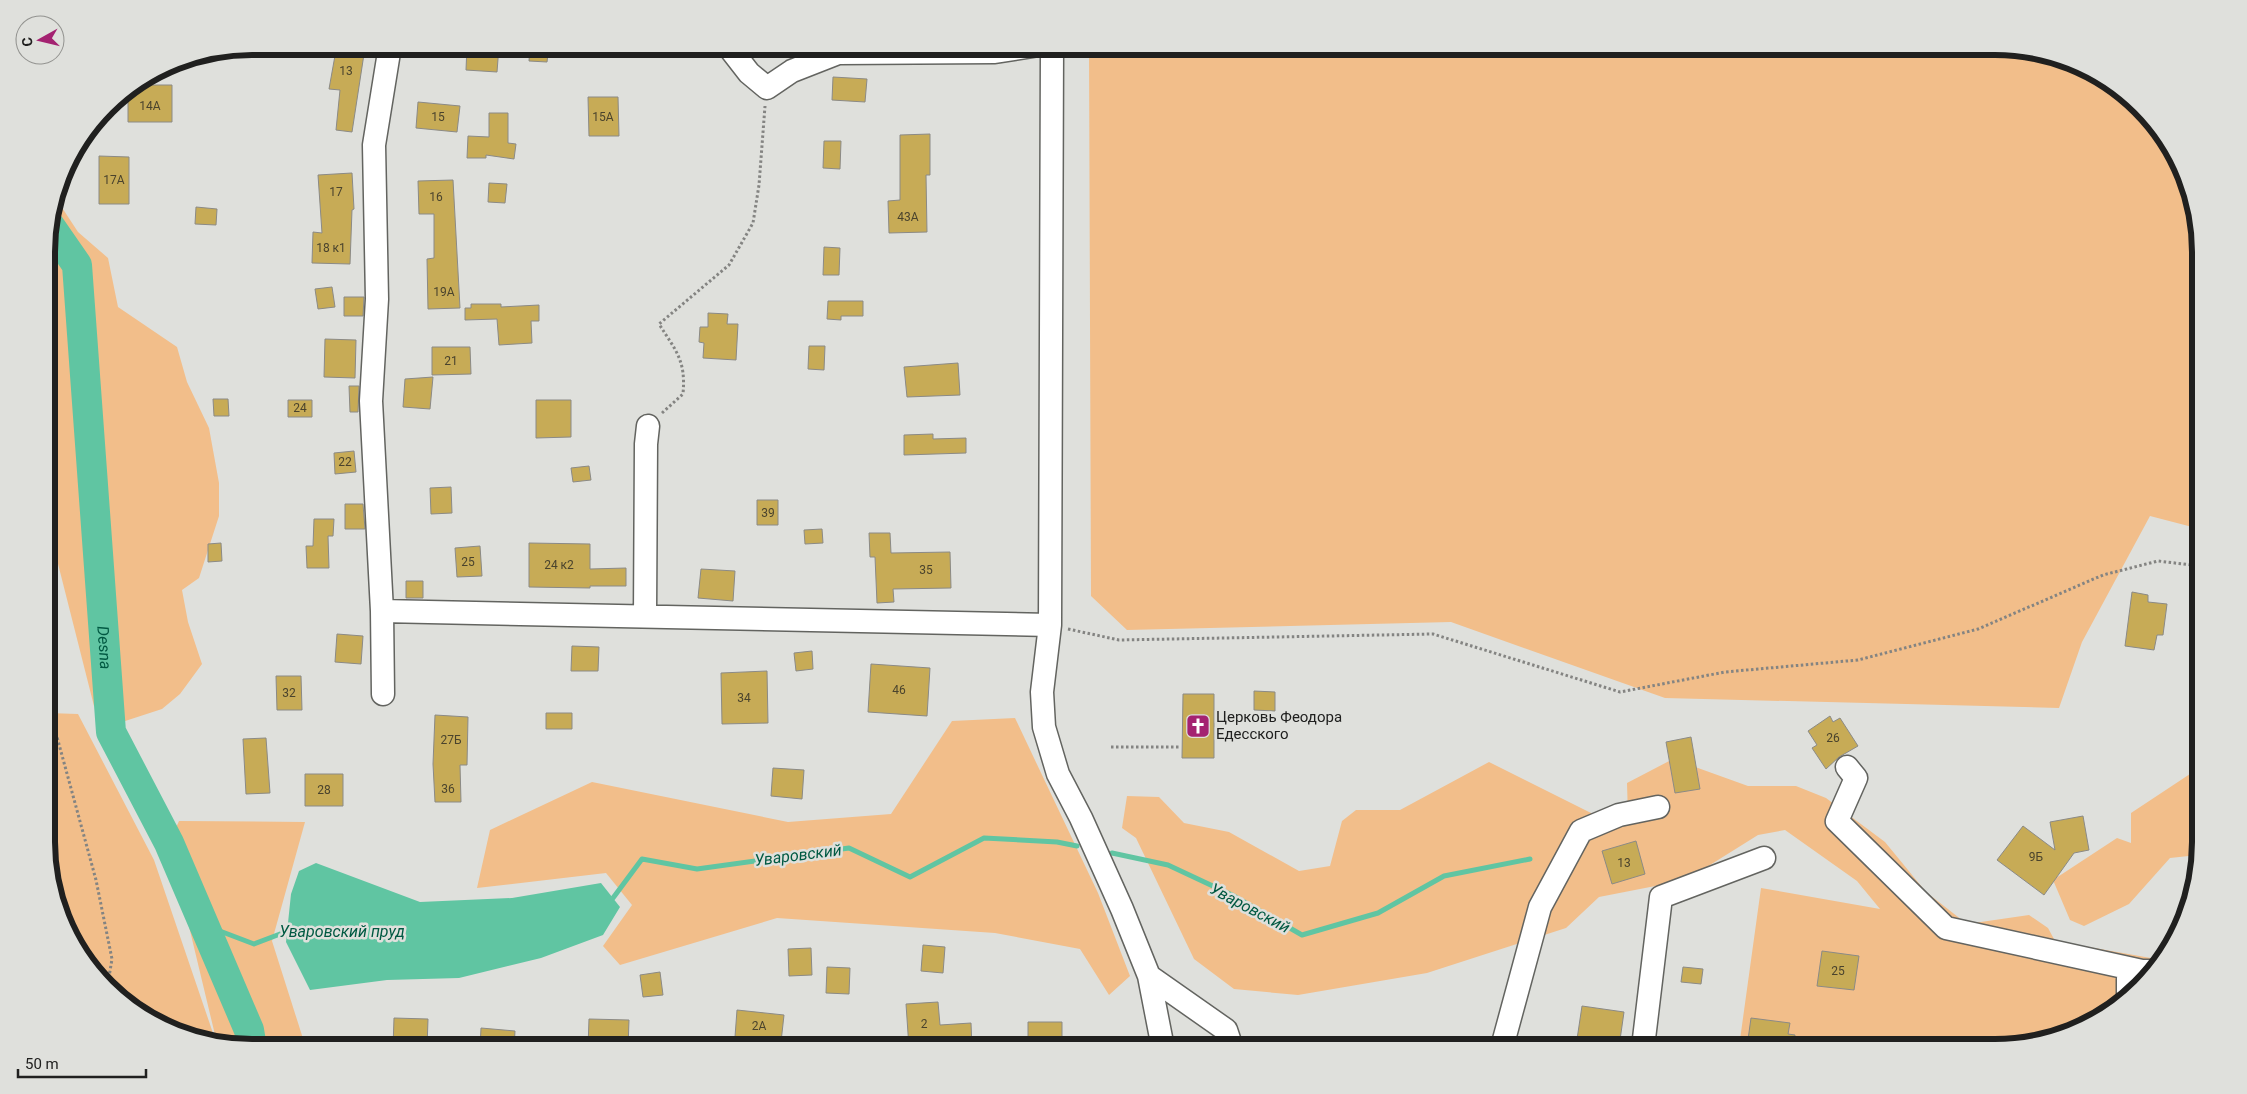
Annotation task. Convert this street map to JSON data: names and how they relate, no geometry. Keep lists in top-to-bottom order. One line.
{"water":["Desna","Уваровский","Уваровский пруд"],"places":{"church":["Церковь Феодора Едесского"]},"house_numbers":["13","14А","15","15А","17А","17","16","43А","18 к1","19А","21","24","22","39","25","24 к2","35","46","32","34","26","27Б","36","28","9Б","13","25","2","2А"],"scale_bar":"50 m","north":"left"}
